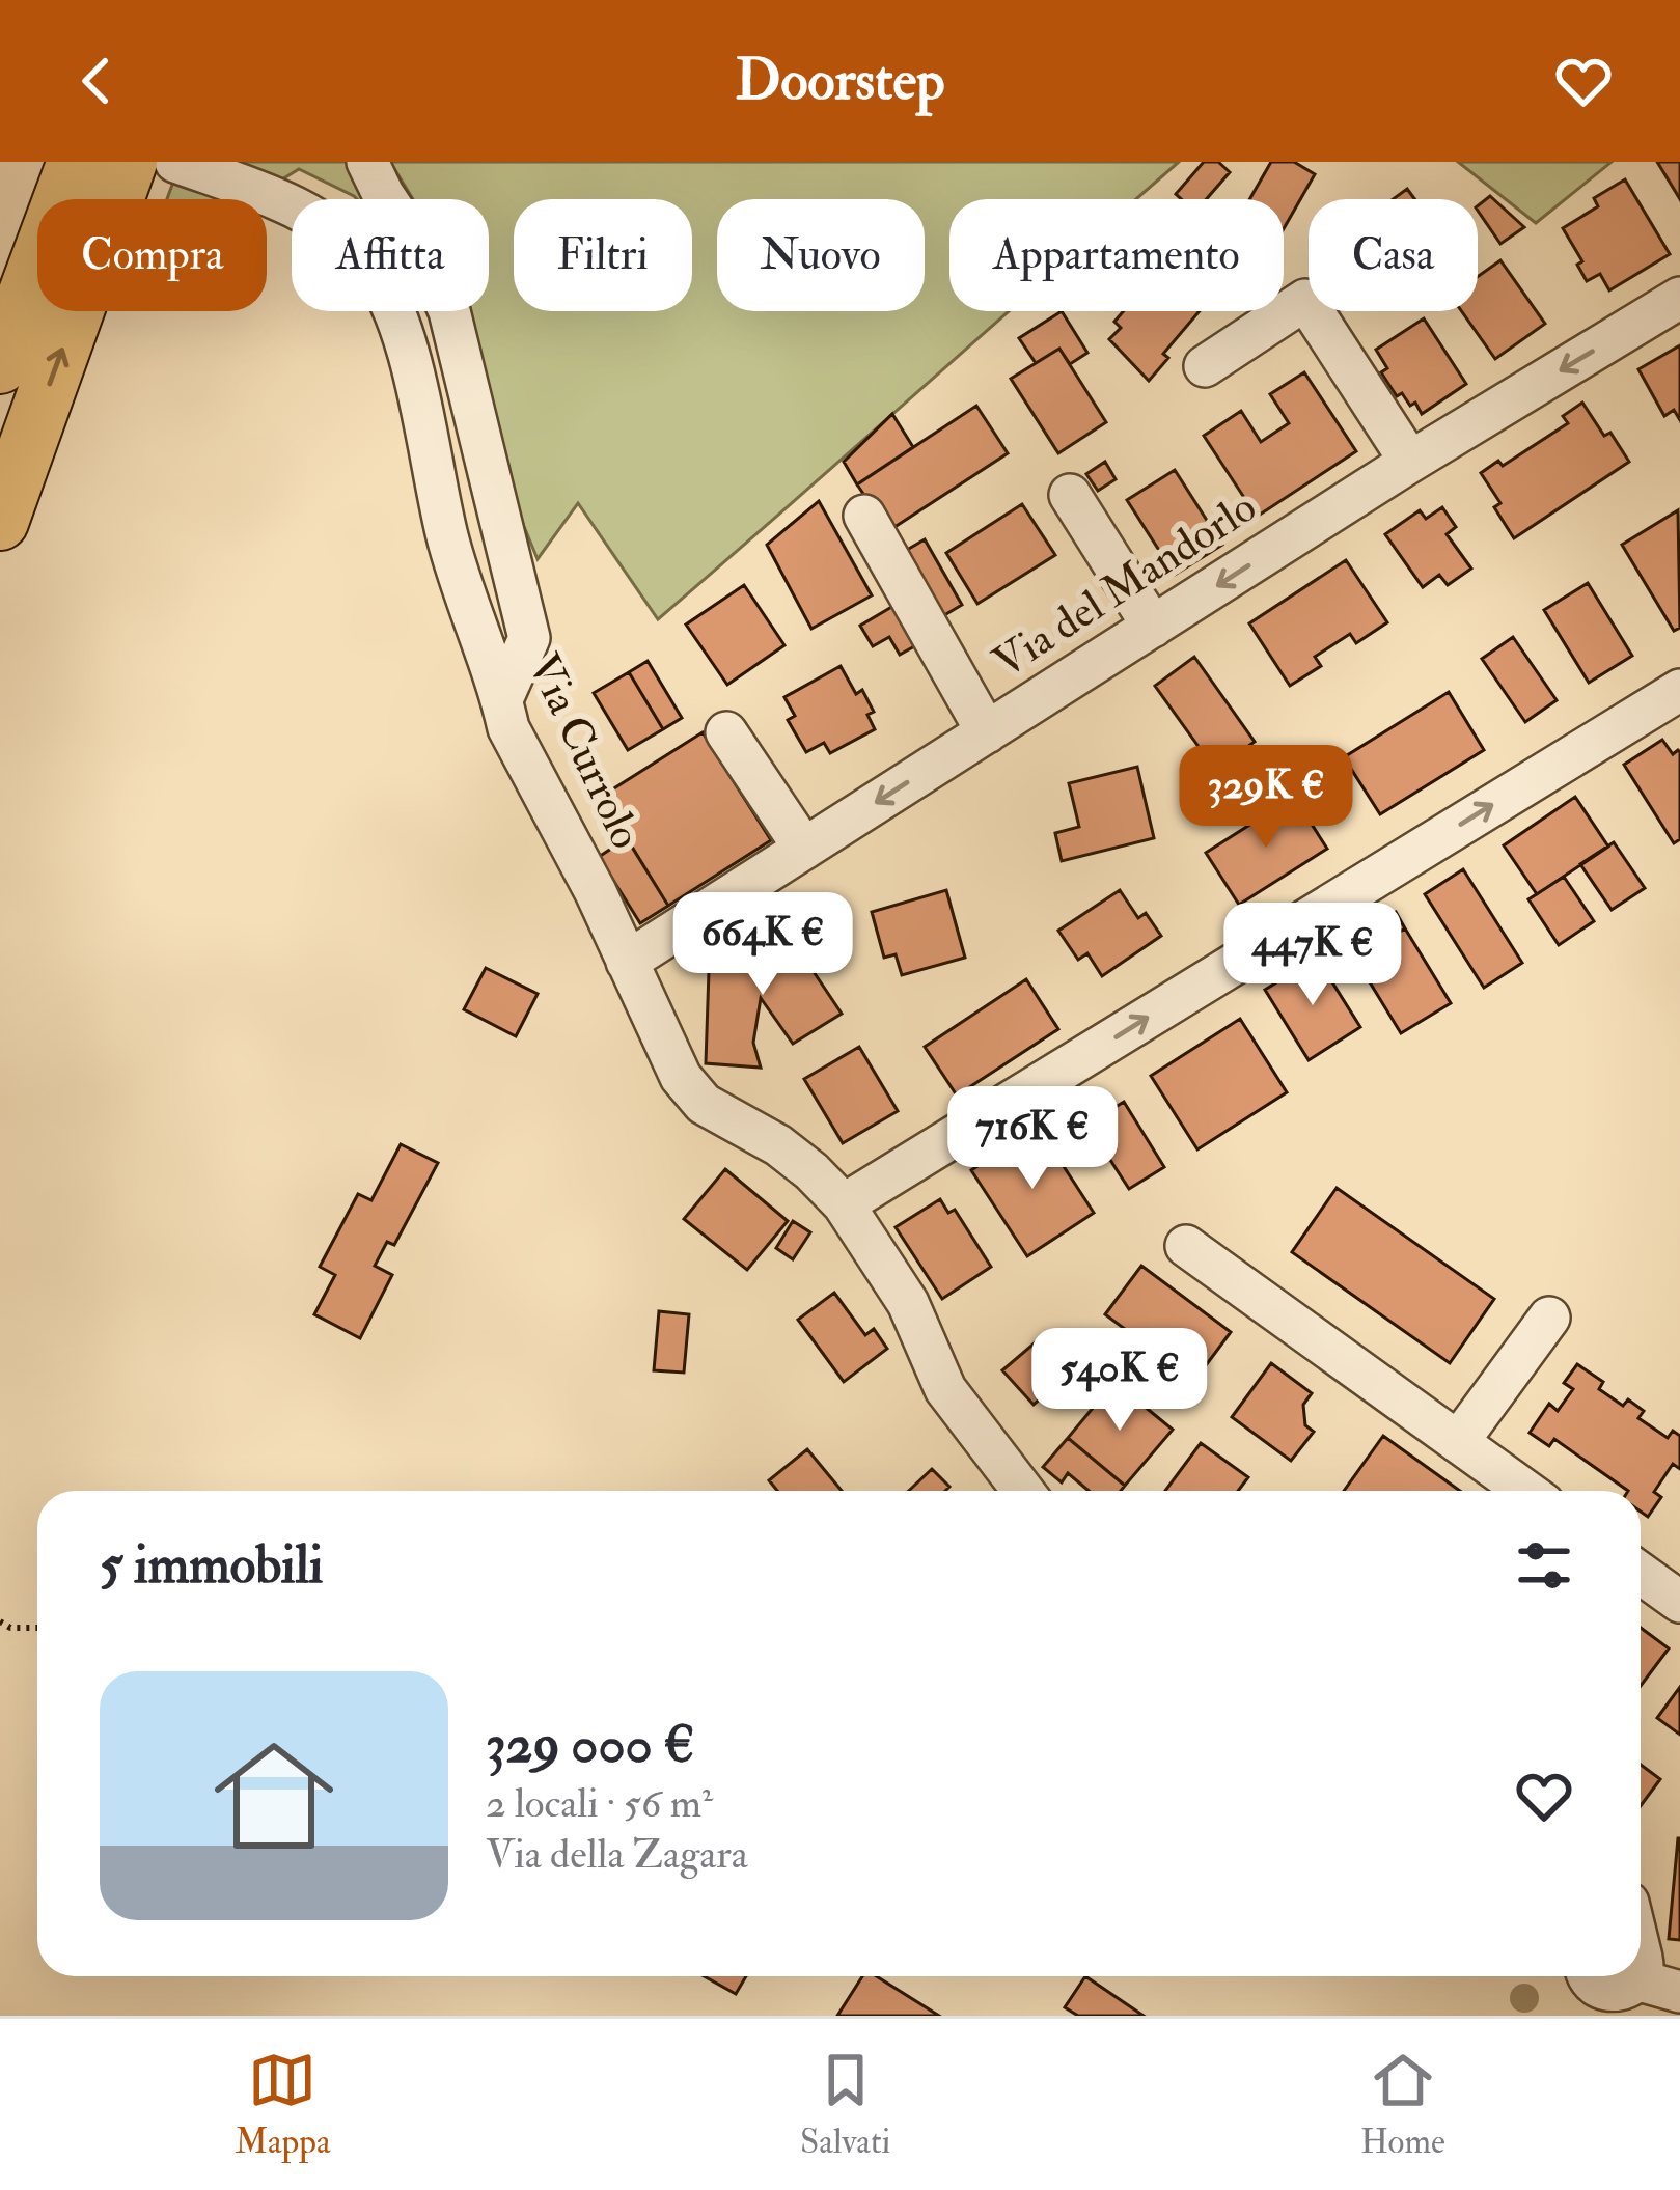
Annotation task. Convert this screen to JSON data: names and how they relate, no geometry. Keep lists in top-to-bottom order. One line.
{"streets":{"street":["Via del Mandorlo","Via Currolo"]},"crossings":[["Via del Mandorlo","Via Currolo"]],"page":{"header":"Doorstep","chip":["Compra","Affitta","Filtri","Nuovo","Appartamento","Casa"],"price":["329K €","664K €","447K €","716K €","540K €"],"heading":"5 immobili","list":[{"name":"329 000 €","note":"2 locali · 56 m² · Via della Zagara"}],"tabs":["Mappa","Salvati","Home"]}}
